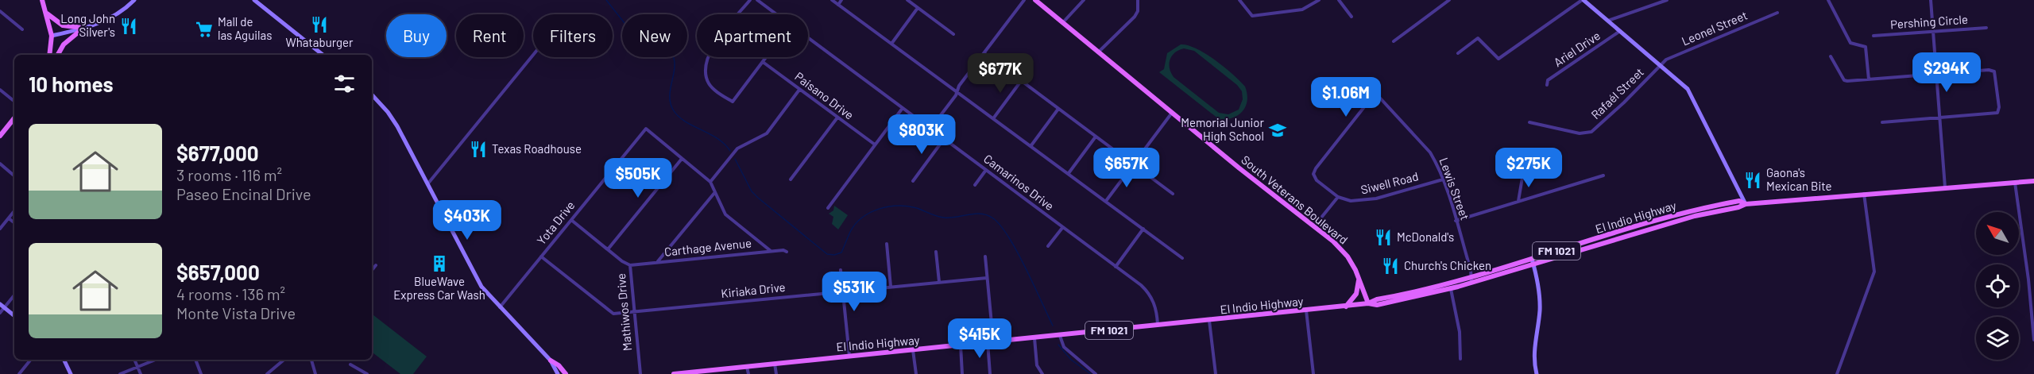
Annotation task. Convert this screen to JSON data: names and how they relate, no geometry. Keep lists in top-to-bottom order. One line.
{"streets":{"main road":["South Veterans Boulevard","El Indio Highway","FM 1021"],"street":["Pershing Circle","Leonel Street","Ariel Drive","Rafaél Street","Paisano Drive","Camarinos Drive","Siwell Road","Lewis Street","Yota Drive","Carthage Avenue","Kiriaka Drive","Mathiwos Drive"]},"crossings":[["Leonel Street","Rafaél Street"],["Camarinos Drive","El Indio Highway"],["Siwell Road","Lewis Street"],["Lewis Street","El Indio Highway"],["South Veterans Boulevard","El Indio Highway"],["Yota Drive","Kiriaka Drive"],["Yota Drive","Mathiwos Drive"],["Carthage Avenue","Mathiwos Drive"],["Kiriaka Drive","Mathiwos Drive"]],"places":{"restaurant":["Whataburger","Long John Silver's","Texas Roadhouse","Gaona's Mexican Bite","McDonald's","Church's Chicken"],"supermarket":["Mall de las Aguilas"],"school or university":["Memorial Junior High School"],"building":["BlueWave Express Car Wash"]},"north":"top left","page":{"chip":["Buy","Rent","Filters","New","Apartment"],"price":["$294K","$677K","$1.06M","$803K","$657K","$275K","$505K","$403K","$531K","$415K"],"heading":"10 homes","list":[{"name":"$677,000","note":"3 rooms · 116 m² · Paseo Encinal Drive"},{"name":"$657,000","note":"4 rooms · 136 m² · Monte Vista Drive"}]}}
